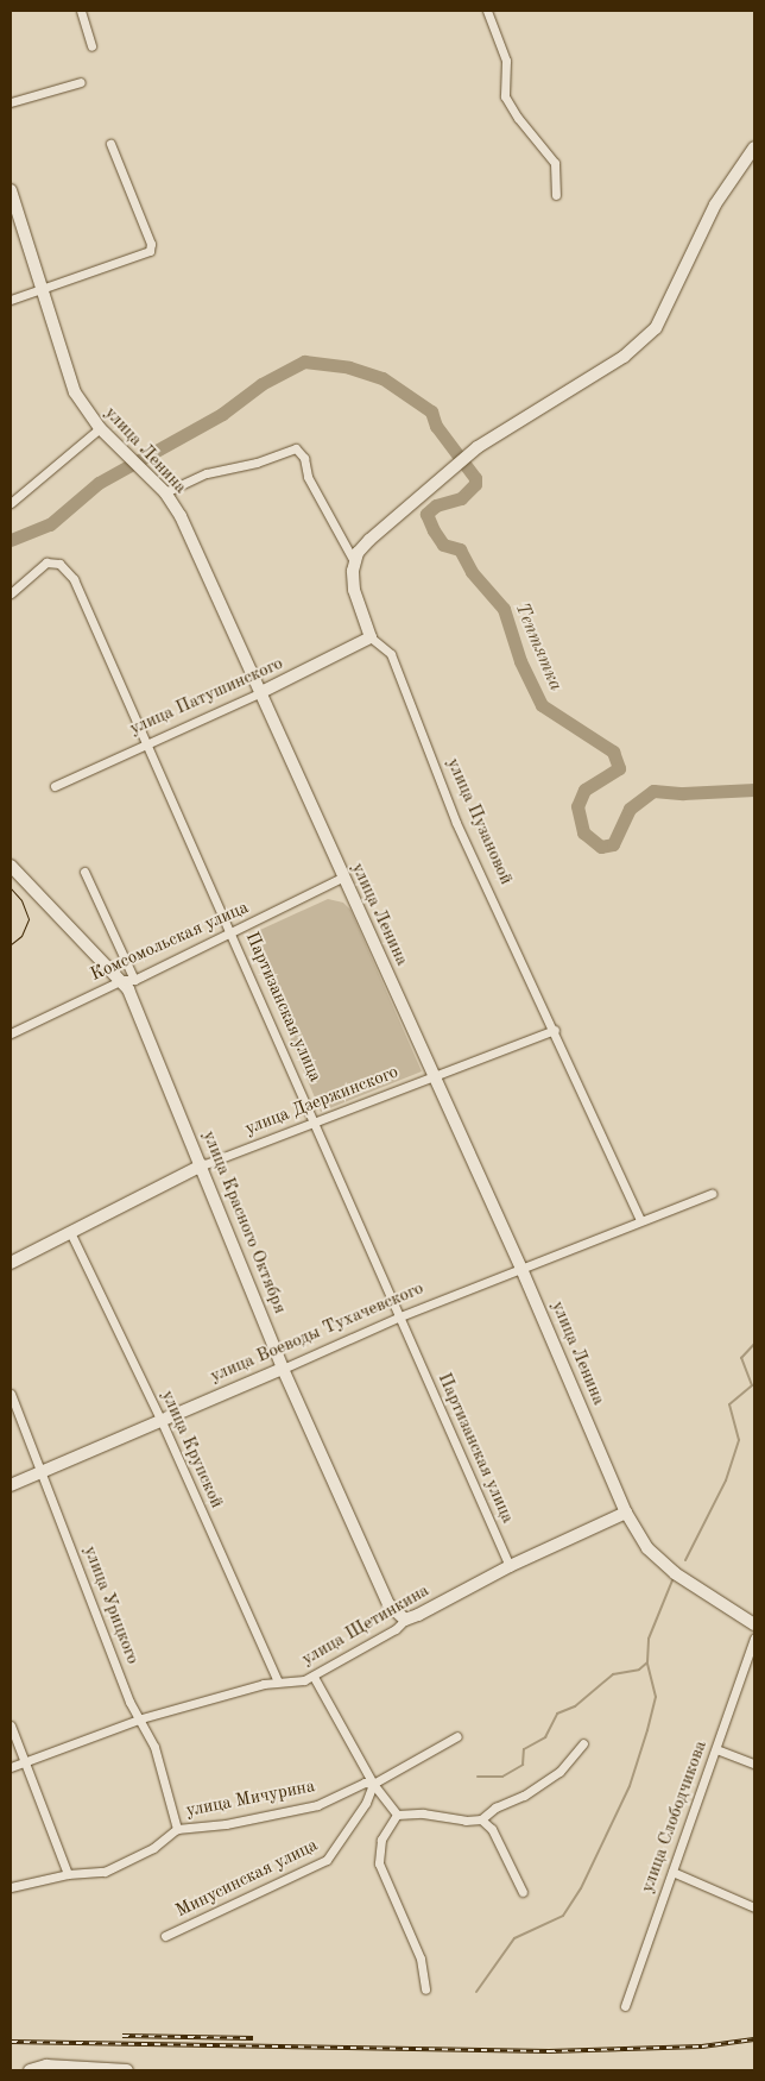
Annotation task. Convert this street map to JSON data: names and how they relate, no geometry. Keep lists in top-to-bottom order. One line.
{"streets":{"main road":["улица Ленина","улица Патушинского","улица Пузановой","улица Дзержинского","улица Красного Октября","улица Воеводы Тухачевского","улица Щетинкина"],"street":["Комсомольская улица","Партизанская улица","улица Крупской","улица Урицкого","улица Мичурина","улица Слободчикова","Минусинская улица"]},"crossings":[["улица Ленина","улица Патушинского"],["улица Ленина","Комсомольская улица"],["улица Ленина","улица Дзержинского"],["улица Ленина","улица Воеводы Тухачевского"],["улица Ленина","улица Щетинкина"],["улица Патушинского","улица Пузановой"],["улица Патушинского","Партизанская улица"],["улица Пузановой","улица Дзержинского"],["улица Пузановой","улица Воеводы Тухачевского"],["Комсомольская улица","Партизанская улица"],["Комсомольская улица","улица Красного Октября"],["Партизанская улица","улица Дзержинского"],["Партизанская улица","улица Воеводы Тухачевского"],["Партизанская улица","улица Щетинкина"],["улица Дзержинского","улица Красного Октября"],["улица Дзержинского","улица Крупской"],["улица Красного Октября","улица Воеводы Тухачевского"],["улица Красного Октября","улица Щетинкина"],["улица Воеводы Тухачевского","улица Крупской"],["улица Воеводы Тухачевского","улица Урицкого"],["улица Крупской","улица Щетинкина"],["улица Урицкого","улица Щетинкина"],["улица Урицкого","улица Мичурина"],["улица Мичурина","Минусинская улица"]],"water":["Тептятка"]}
